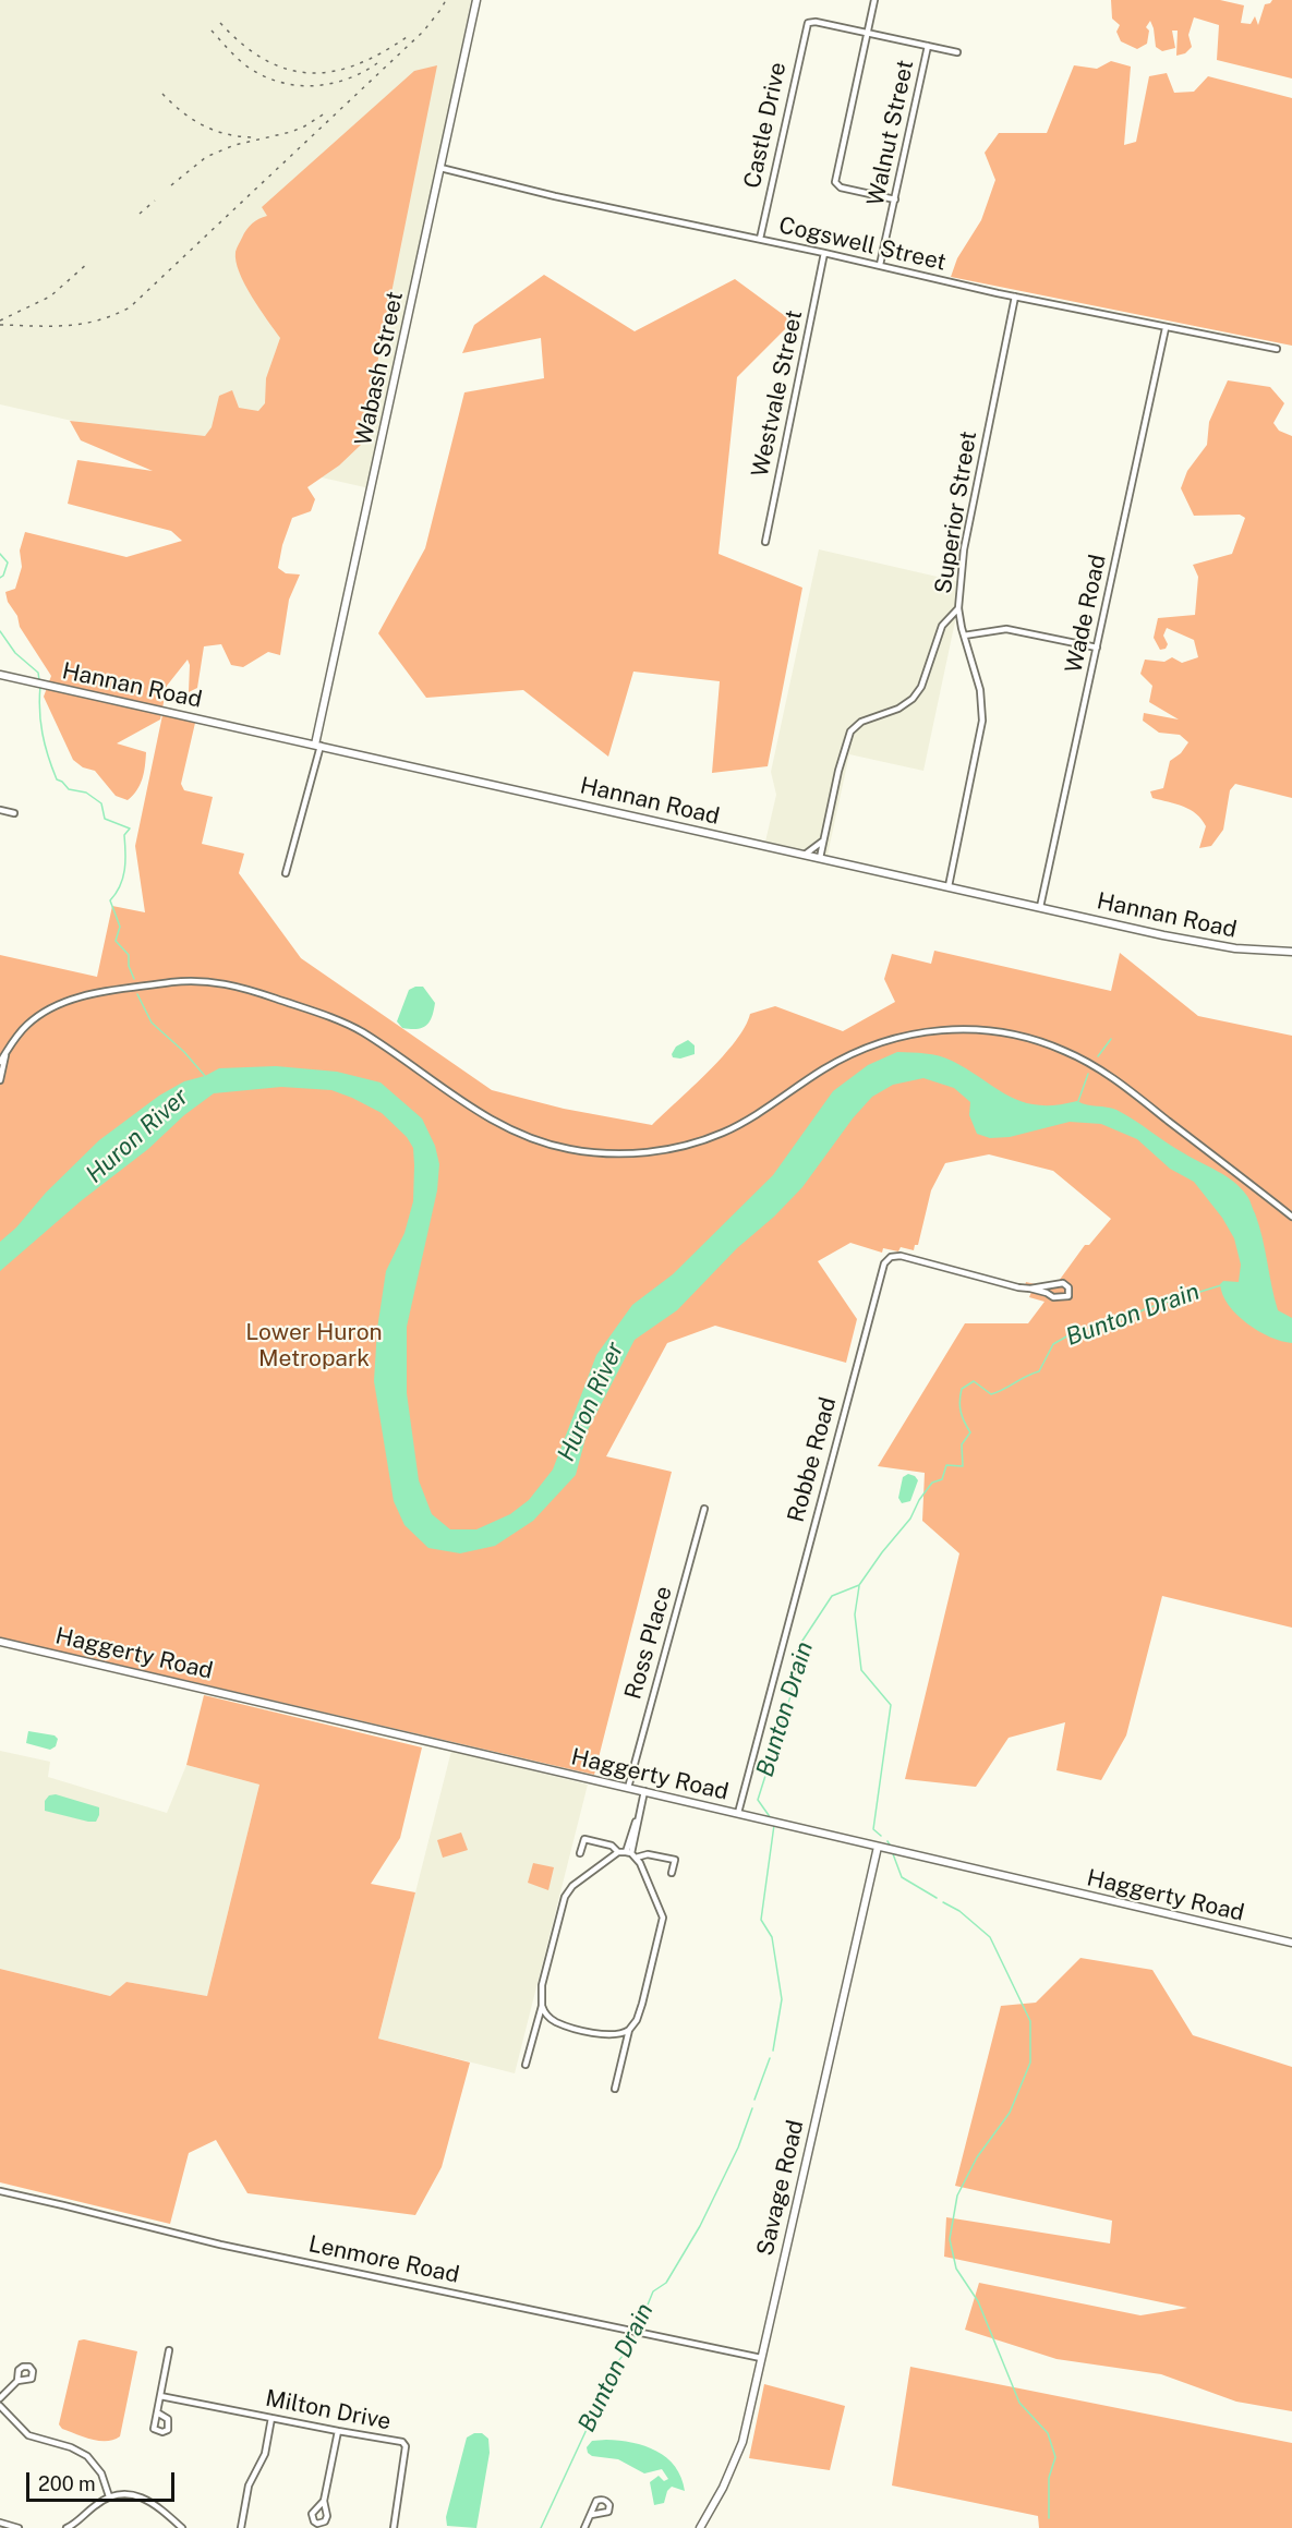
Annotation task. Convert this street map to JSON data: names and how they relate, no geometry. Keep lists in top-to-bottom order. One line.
{"streets":{"street":["Castle Drive","Walnut Street","Cogswell Street","Wabash Street","Westvale Street","Superior Street","Wade Road","Hannan Road","Robbe Road","Ross Place","Haggerty Road","Savage Road","Lenmore Road","Milton Drive"]},"crossings":[["Castle Drive","Cogswell Street"],["Walnut Street","Cogswell Street"],["Cogswell Street","Wabash Street"],["Cogswell Street","Westvale Street"],["Cogswell Street","Superior Street"],["Cogswell Street","Wade Road"],["Wabash Street","Hannan Road"],["Superior Street","Hannan Road"],["Wade Road","Hannan Road"],["Robbe Road","Haggerty Road"],["Ross Place","Haggerty Road"],["Haggerty Road","Savage Road"],["Savage Road","Lenmore Road"]],"water":["Huron River","Bunton Drain"],"parks":["Lower Huron Metropark"],"scale_bar":"200 m"}
